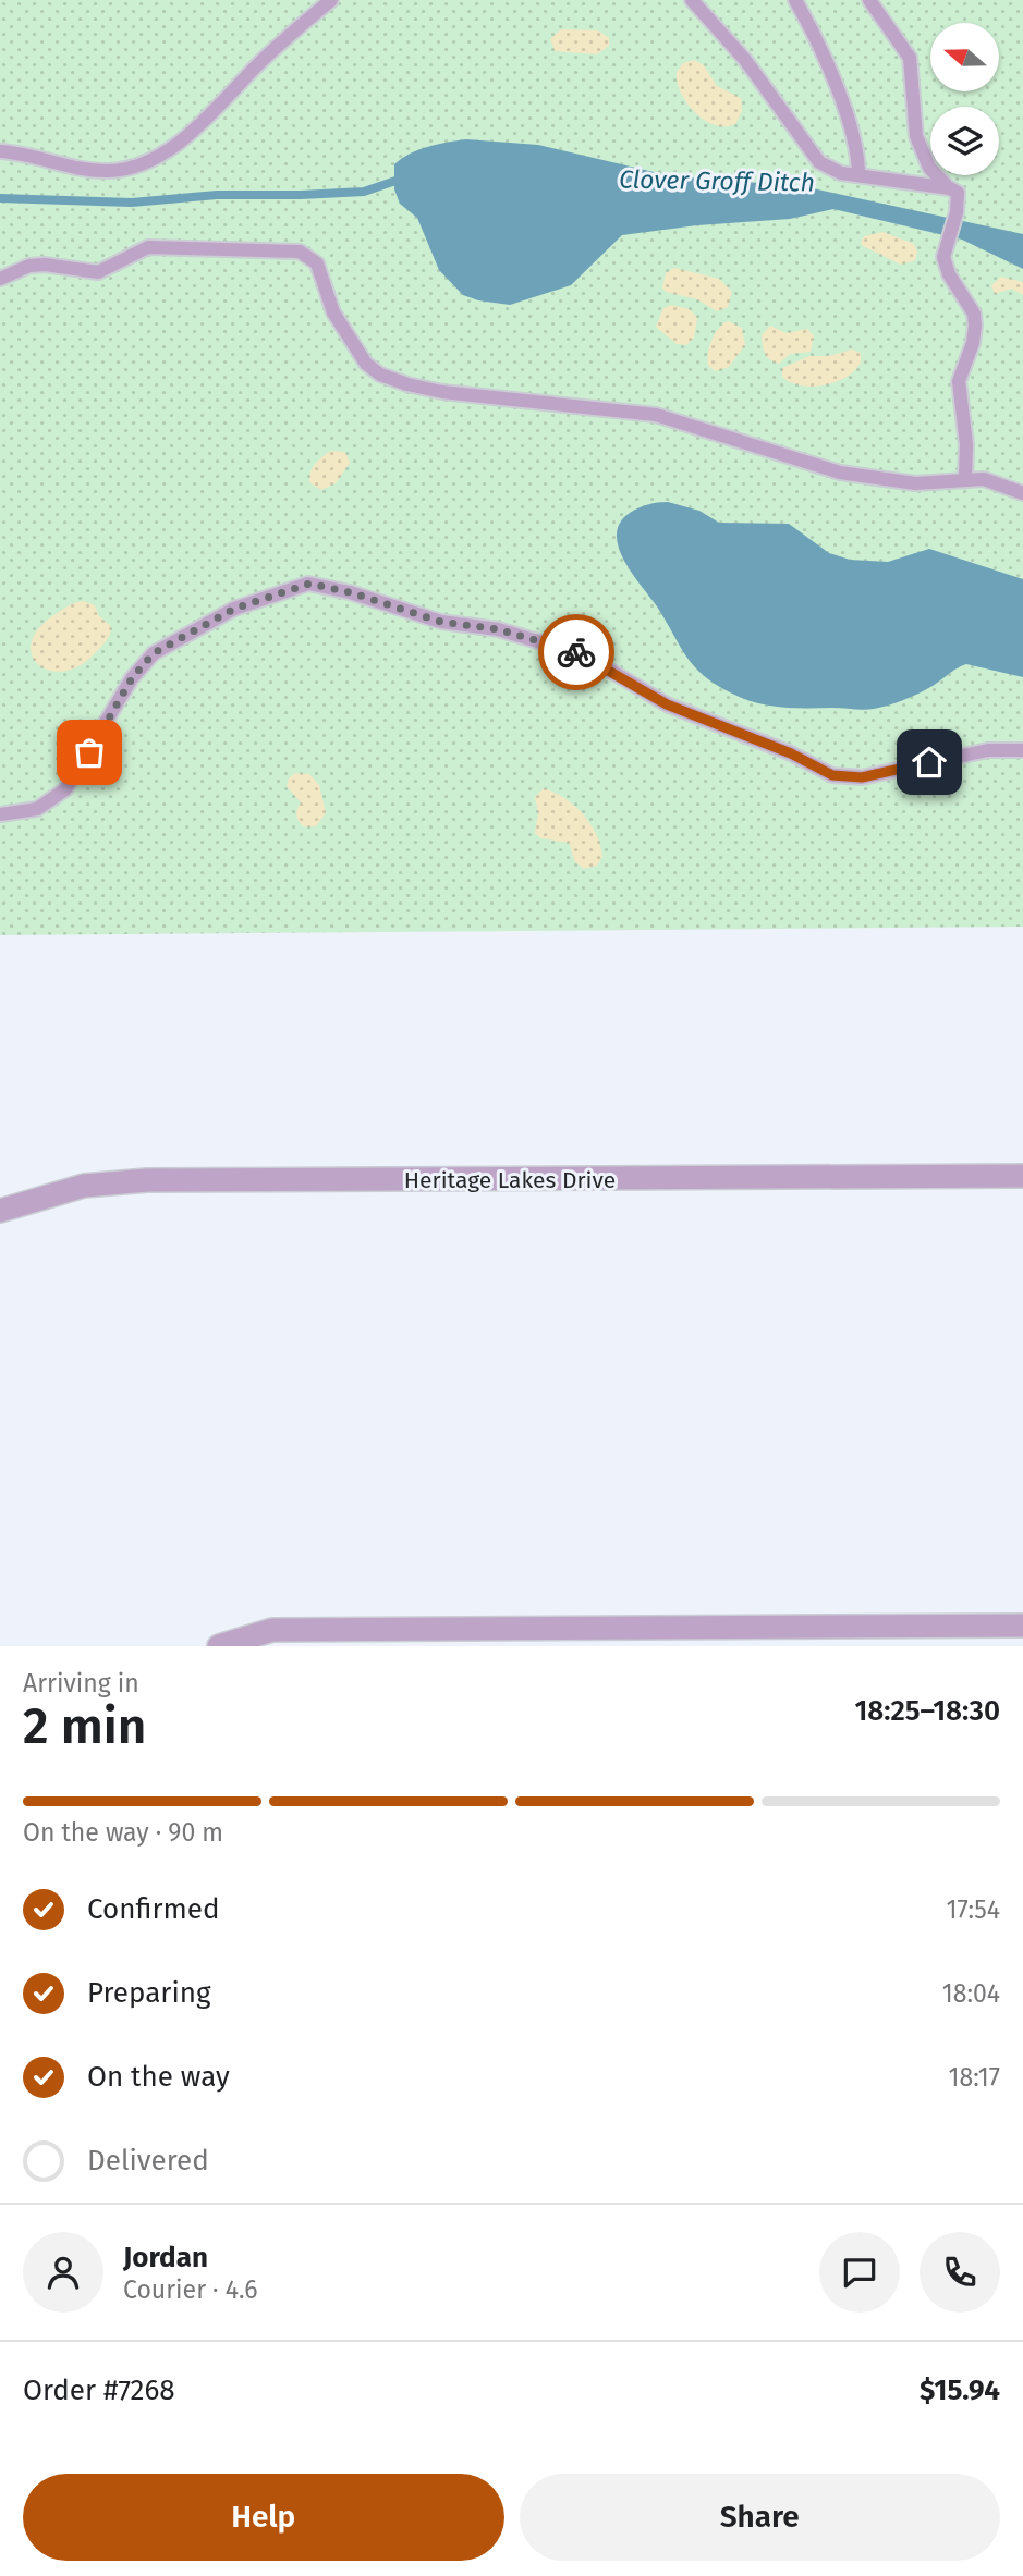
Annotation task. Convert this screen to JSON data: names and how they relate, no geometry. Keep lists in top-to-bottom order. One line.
{"streets":{"street":["Heritage Lakes Drive"]},"water":["Clover Groff Ditch"],"north":"left","page":{"heading":["2 min","Arriving in","18:25–18:30"],"panel":["Jordan","Courier · 4.6","Order #7268","$15.94"],"bar":"On the way · 90 m","list":[["Confirmed","17:54"],["Preparing","18:04"],["On the way","18:17"],"Delivered"],"buttons":["Help","Share"]}}
